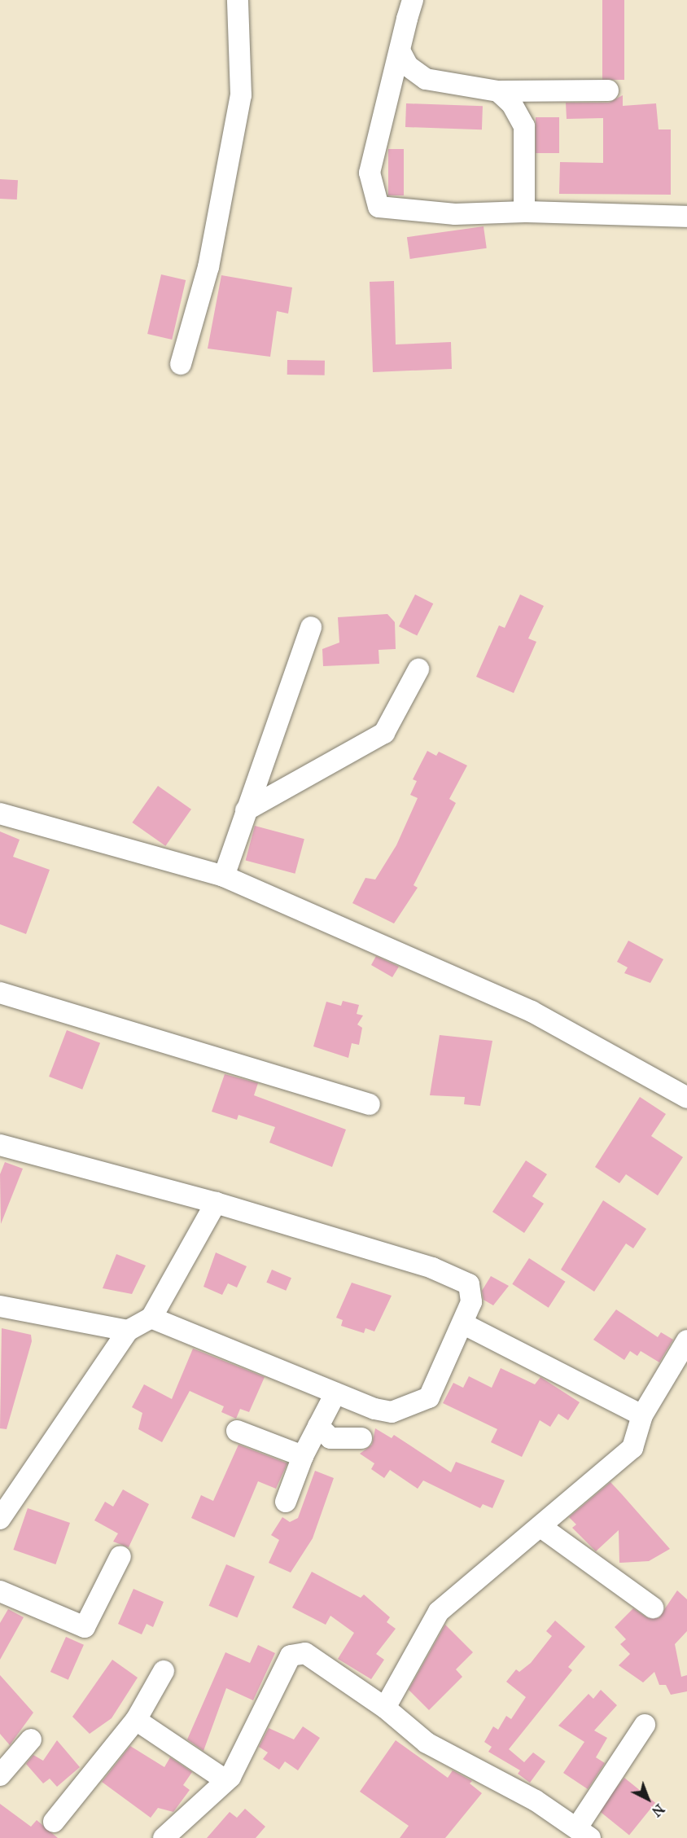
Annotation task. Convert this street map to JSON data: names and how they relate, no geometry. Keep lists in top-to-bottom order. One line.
{"north":"bottom right"}
